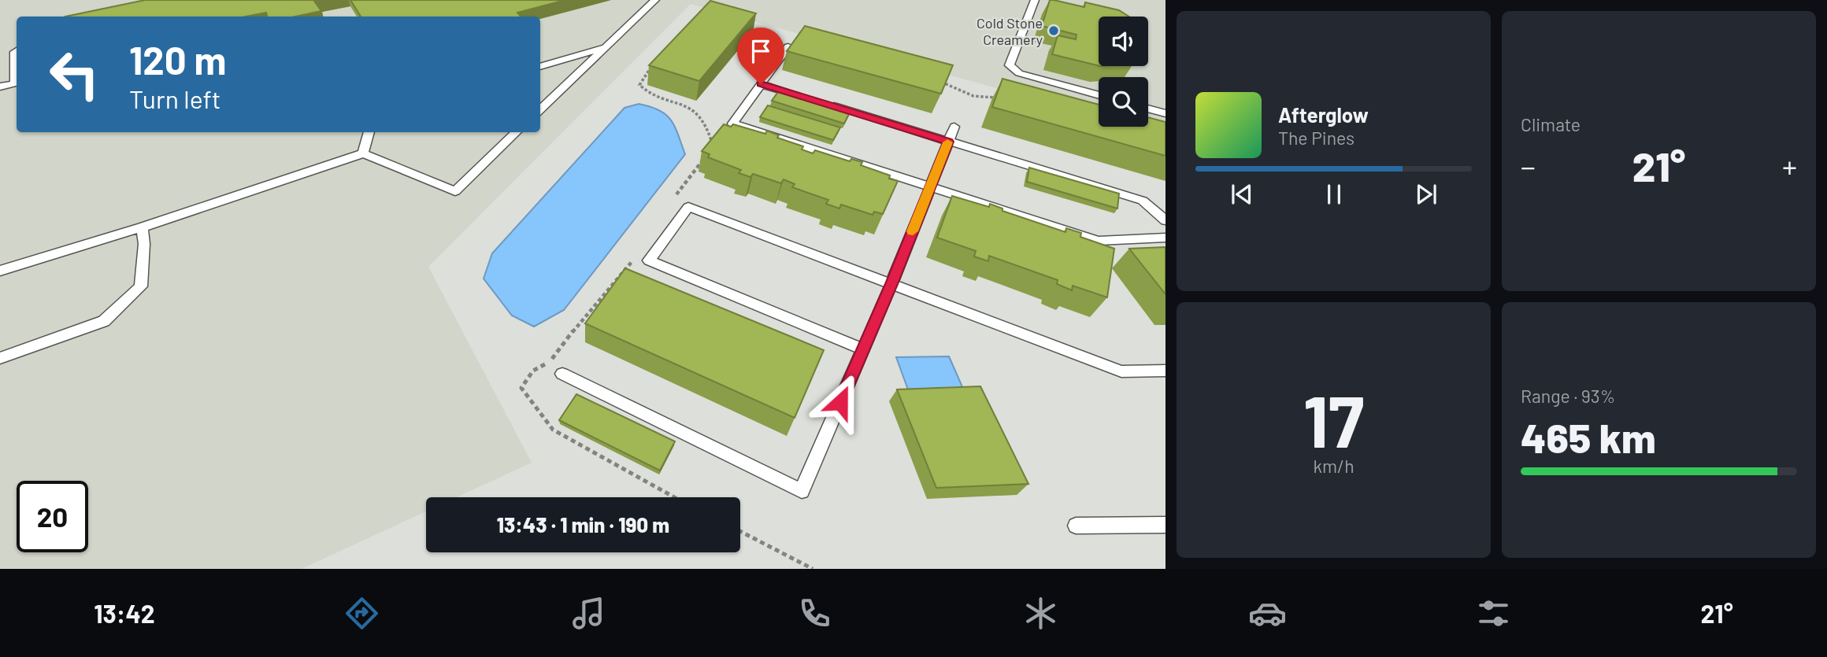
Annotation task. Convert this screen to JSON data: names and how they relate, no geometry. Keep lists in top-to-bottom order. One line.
{"places":["Cold Stone Creamery"],"page":{"tile":["Climate",["17","km/h"],["Range · 93%","465 km"]],"turn":["120 m","Turn left"],"song":["Afterglow","The Pines"],"heat":["−","21°","+"],"limit":"20","trip":"13:43 · 1 min · 190 m","tabs":["13:42","21°"]}}
